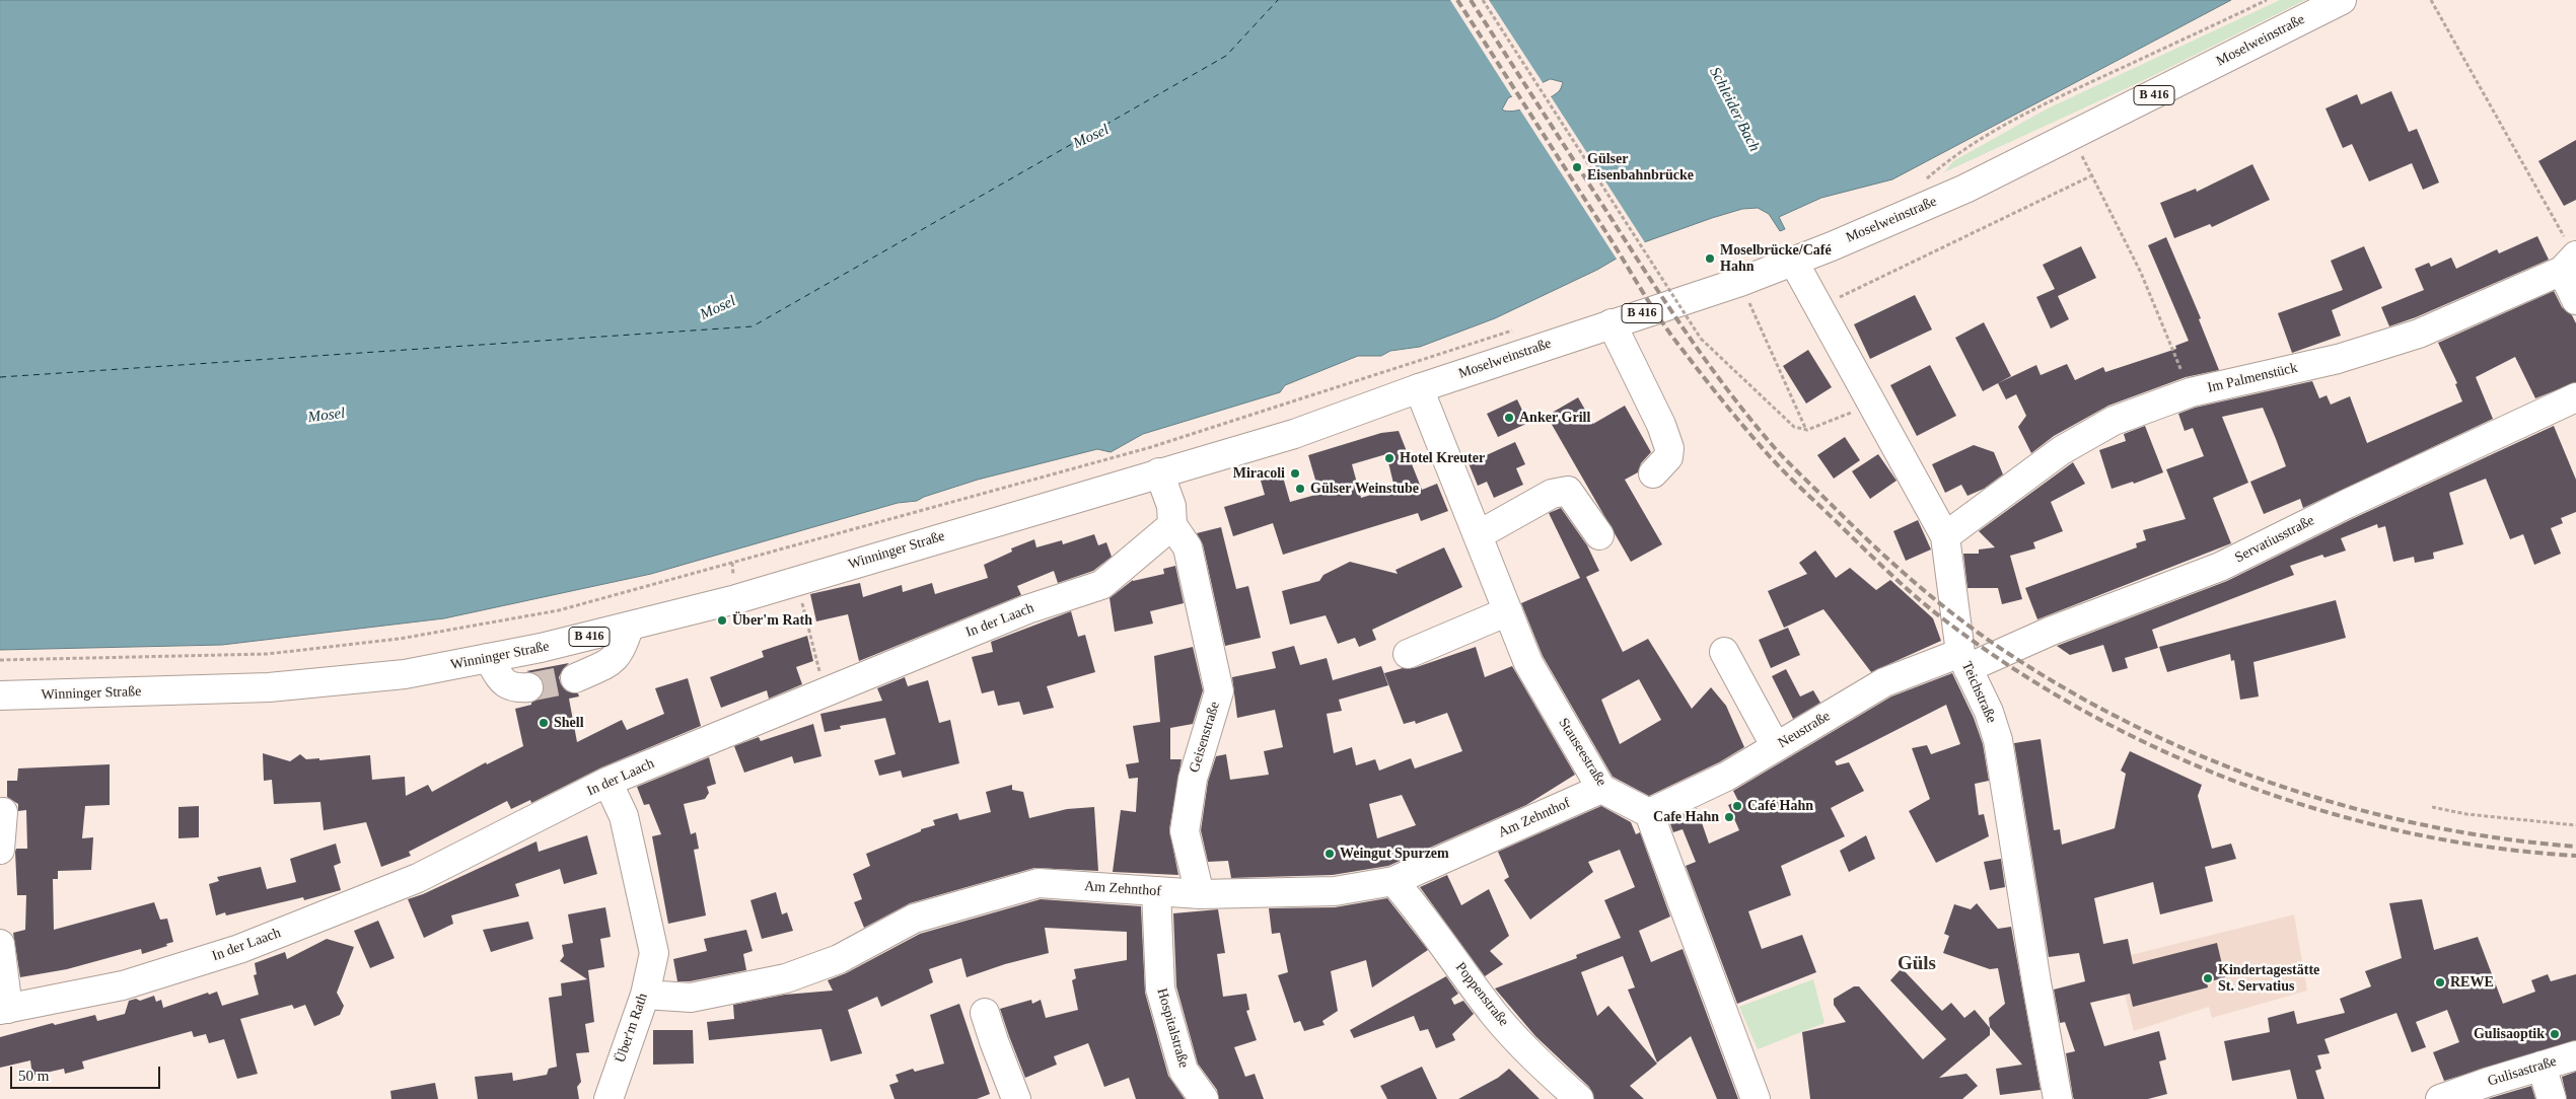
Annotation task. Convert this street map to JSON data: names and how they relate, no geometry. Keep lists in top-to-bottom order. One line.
{"streets":{"street":["Moselweinstraße","B 416","Im Palmenstück","Servatiusstraße","Winninger Straße","In der Laach","Teichstraße","Neustraße","Geisenstraße","Stauseestraße","Am Zehnthof","Poppenstraße","Über'm Rath","Hospitalstraße","Gulisastraße"]},"crossings":[["Moselweinstraße","Winninger Straße"],["Moselweinstraße","Teichstraße"],["Moselweinstraße","Stauseestraße"],["Im Palmenstück","Teichstraße"],["Servatiusstraße","Teichstraße"],["Servatiusstraße","Neustraße"],["In der Laach","Geisenstraße"],["In der Laach","Über'm Rath"],["Teichstraße","Neustraße"],["Neustraße","Stauseestraße"],["Geisenstraße","Am Zehnthof"],["Stauseestraße","Am Zehnthof"],["Am Zehnthof","Poppenstraße"],["Am Zehnthof","Über'm Rath"],["Am Zehnthof","Hospitalstraße"]],"districts":["Güls"],"water":["Schleider Bach","Mosel"],"places":["Gülser Eisenbahnbrücke","Moselbrücke/Café Hahn","Anker Grill","Hotel Kreuter","Miracoli","Gülser Weinstube","Über'm Rath","Shell","Café Hahn","Cafe Hahn","Weingut Spurzem","Kindertagestätte St. Servatius","REWE","Gulisaoptik"],"scale_bar":"50 m"}
